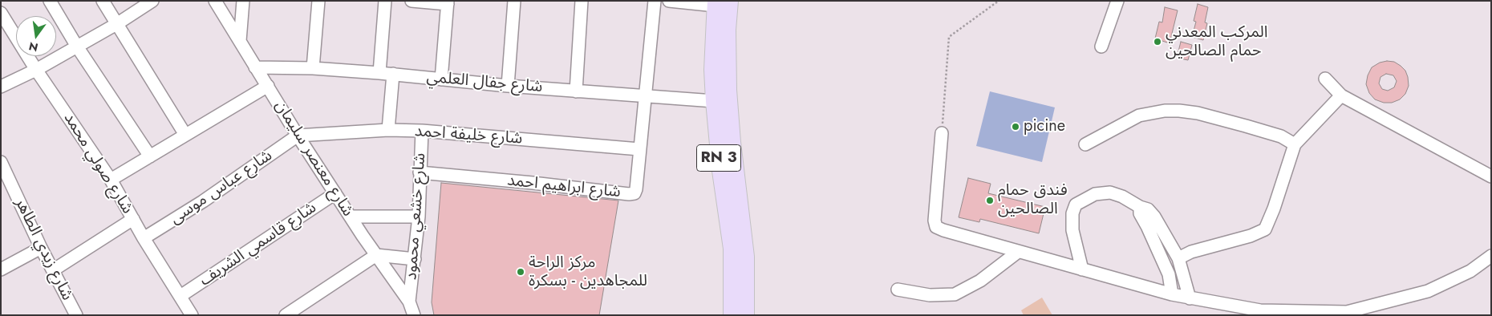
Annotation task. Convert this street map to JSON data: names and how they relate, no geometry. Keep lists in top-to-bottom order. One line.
{"streets":{"main road":["RN 3"],"street":["شارع جفال العلمي","شارع خليفة احمد","شارع معنصر سليمان","شارع صولي محمد","شارع ابراهيم احمد","شارع عباس موسى","شارع خشعي محمود","شارع قاسمي الشريف","شارع زيدي الطاهر"]},"crossings":[["شارع جفال العلمي","RN 3"],["شارع جفال العلمي","شارع معنصر سليمان"],["شارع جفال العلمي","شارع ابراهيم احمد"],["شارع خليفة احمد","شارع معنصر سليمان"],["شارع خليفة احمد","شارع ابراهيم احمد"],["شارع خليفة احمد","شارع عباس موسى"],["شارع خليفة احمد","شارع خشعي محمود"],["شارع معنصر سليمان","شارع عباس موسى"],["شارع معنصر سليمان","شارع خشعي محمود"],["شارع معنصر سليمان","شارع قاسمي الشريف"],["شارع صولي محمد","شارع عباس موسى"],["شارع صولي محمد","شارع قاسمي الشريف"],["شارع ابراهيم احمد","شارع خشعي محمود"]],"places":["المركب المعدني حمام الصالحين","picine","فندق حمام الصالحين","مركز الراحة للمجاهدين - بسكرة"],"north":"bottom"}
